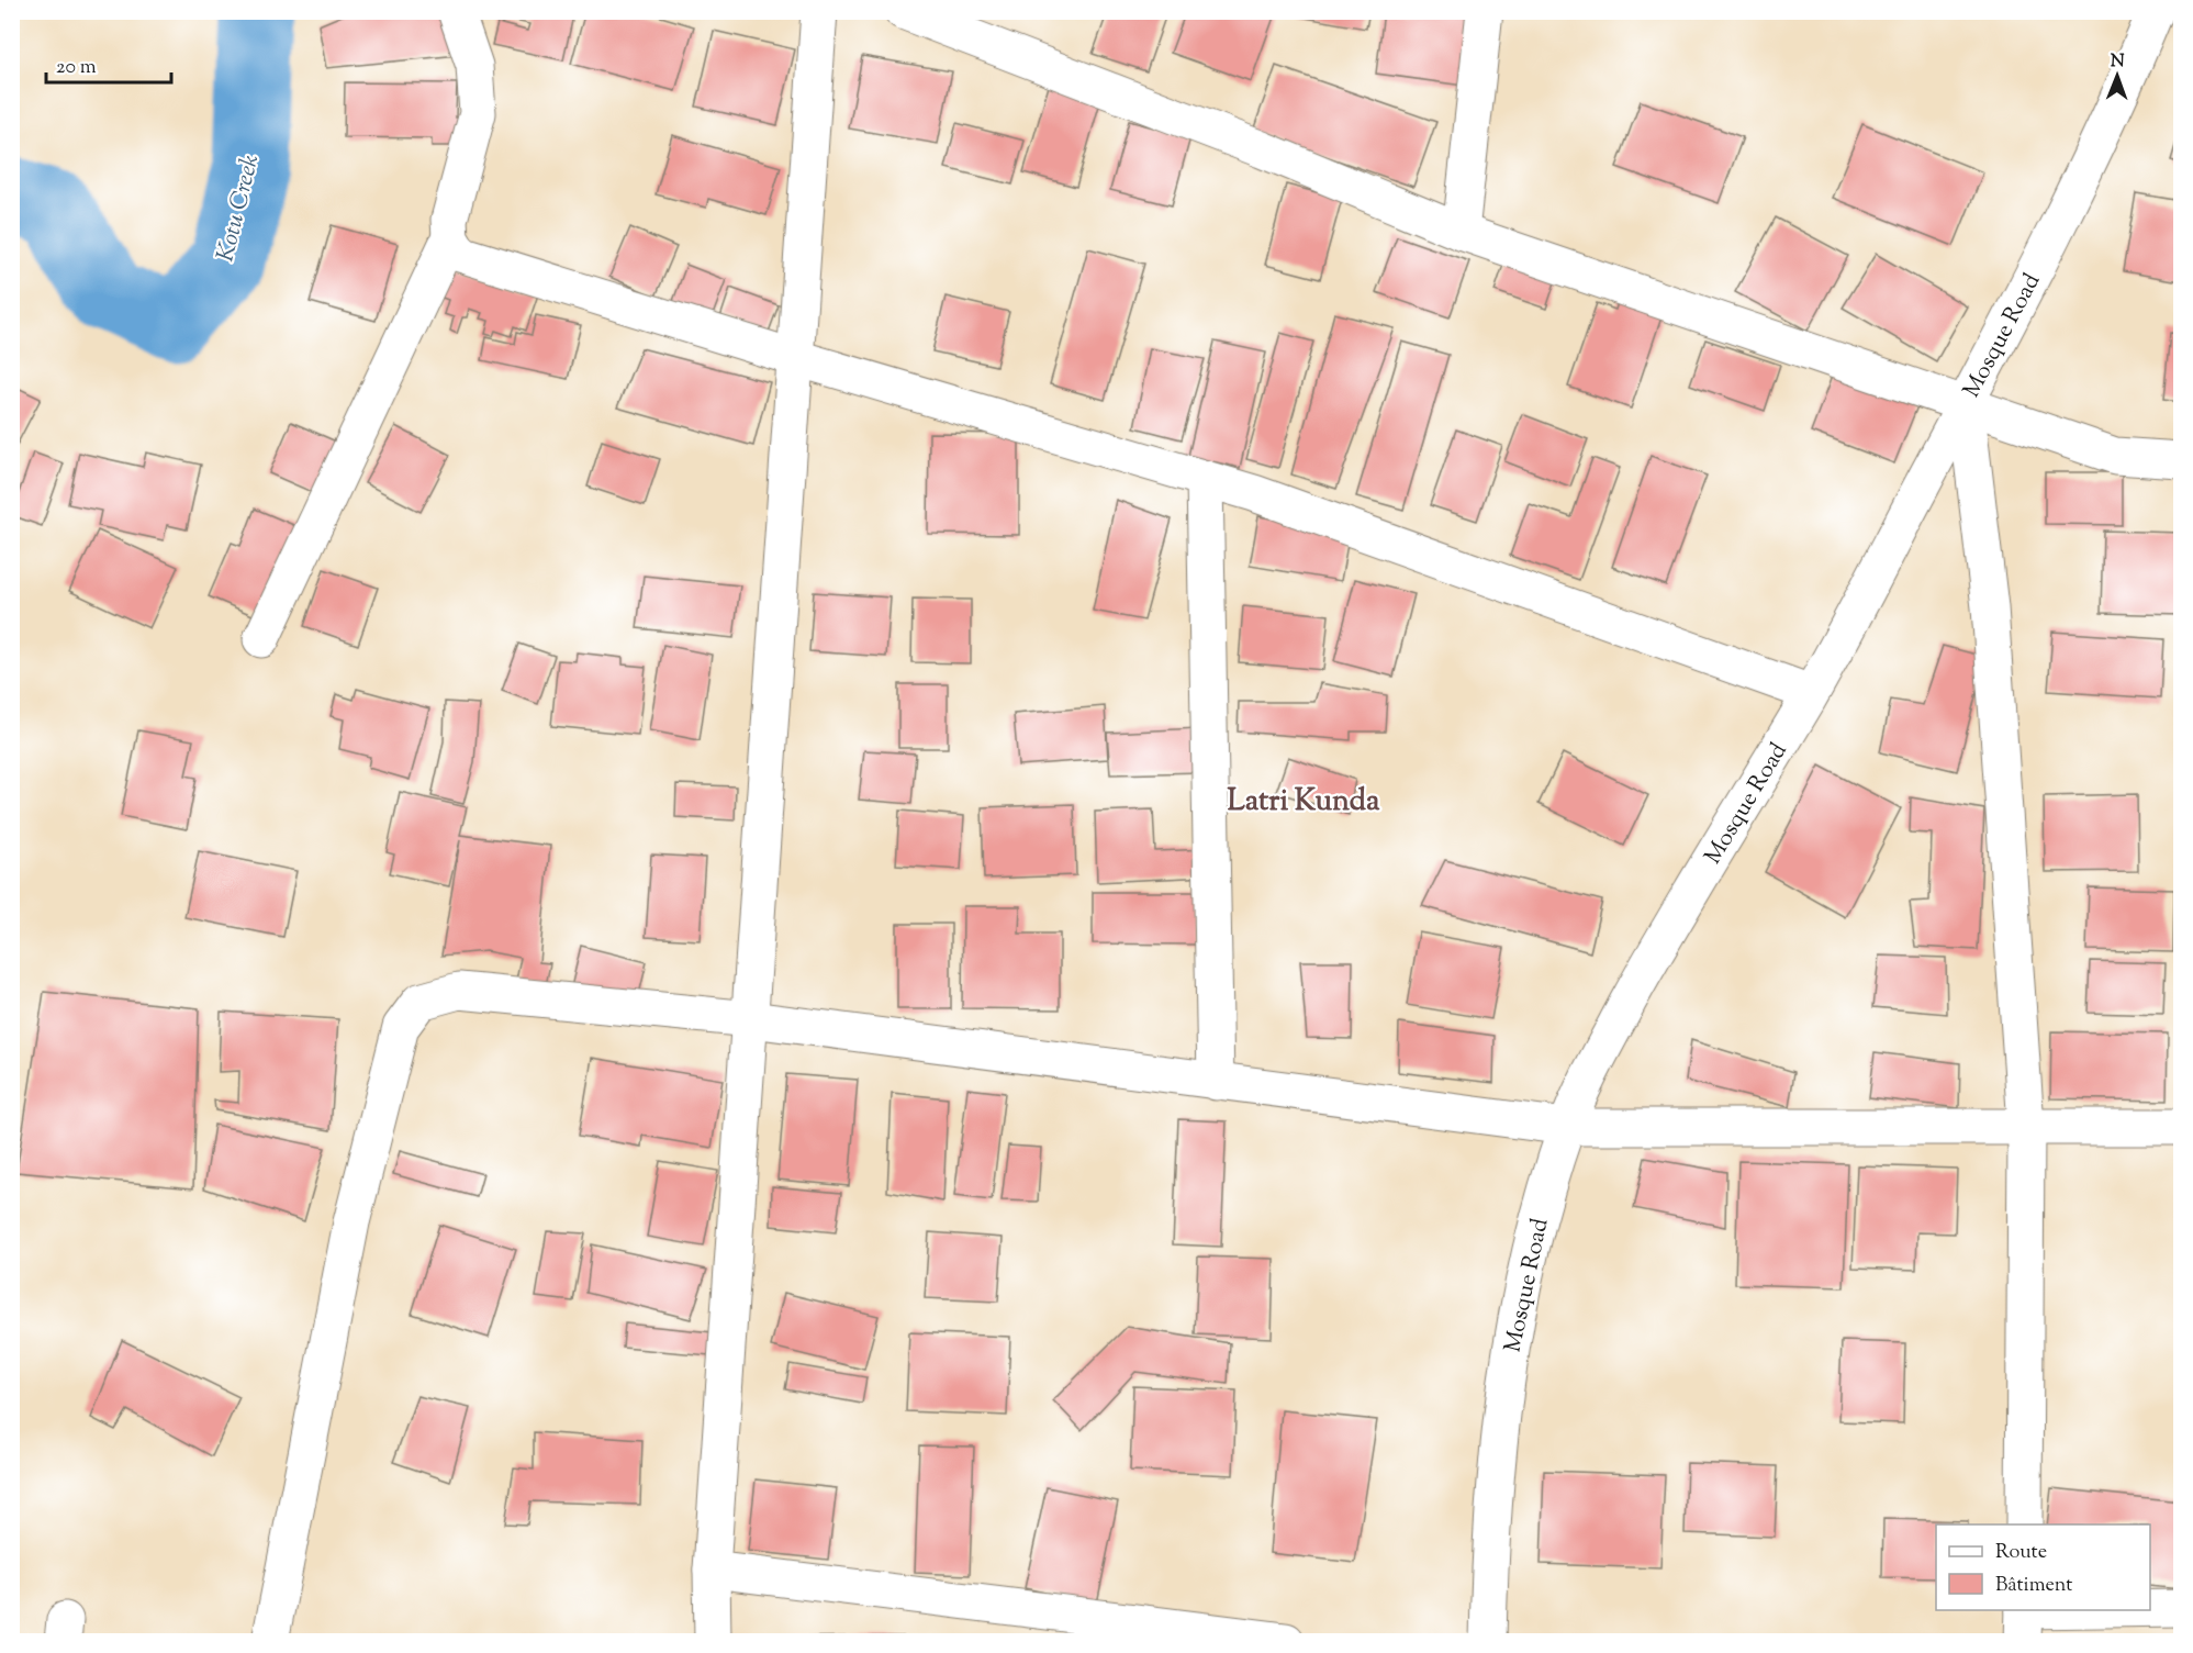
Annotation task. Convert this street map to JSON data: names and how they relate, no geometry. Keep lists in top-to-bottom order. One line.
{"streets":{"street":["Mosque Road"]},"districts":["Latri Kunda"],"water":["Kotu Creek"],"legend":["Route","Bâtiment"],"scale_bar":"20 m","north":"top"}
